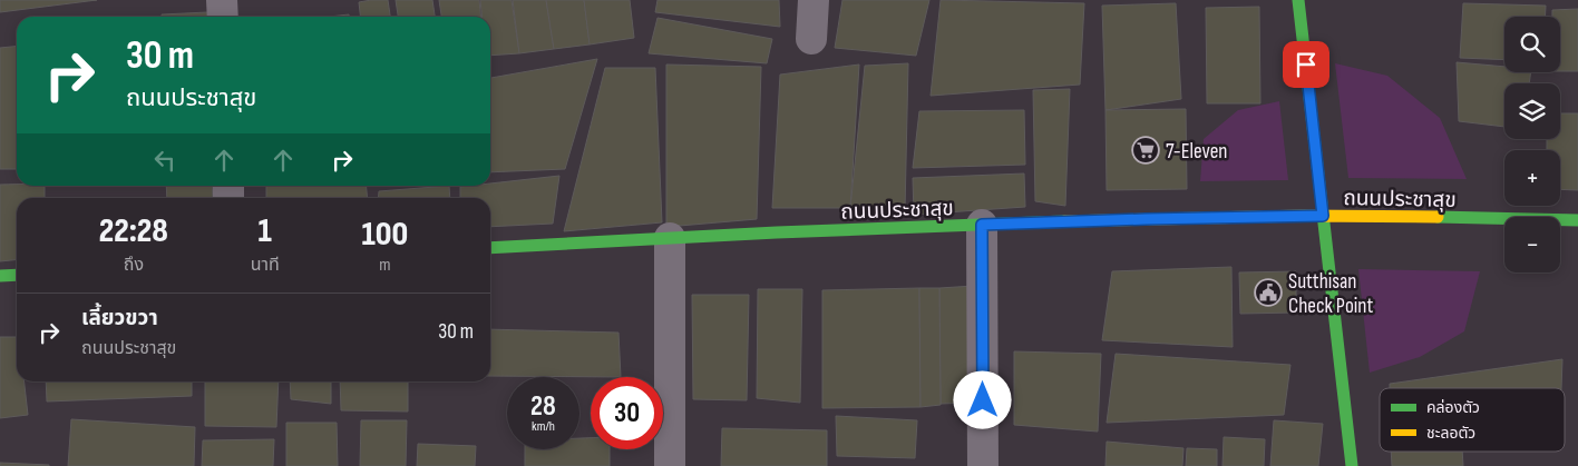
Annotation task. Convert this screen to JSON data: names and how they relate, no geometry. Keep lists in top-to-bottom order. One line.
{"streets":{"street":["ถนนประชาสุข"]},"places":{"supermarket":["7-Eleven"],"public building":["Sutthisan Check Point"]},"legend":["คล่องตัว","ชะลอตัว"],"page":{"map_buttons":["+","−"],"turn":["30 m","ถนนประชาสุข"],"eta":["22:28","ถึง","1","นาที","100","m"],"list":[{"name":"เลี้ยวขวา","note":"ถนนประชาสุข","value":"30 m"}],"speed":"28 km/h","limit":"30"}}
